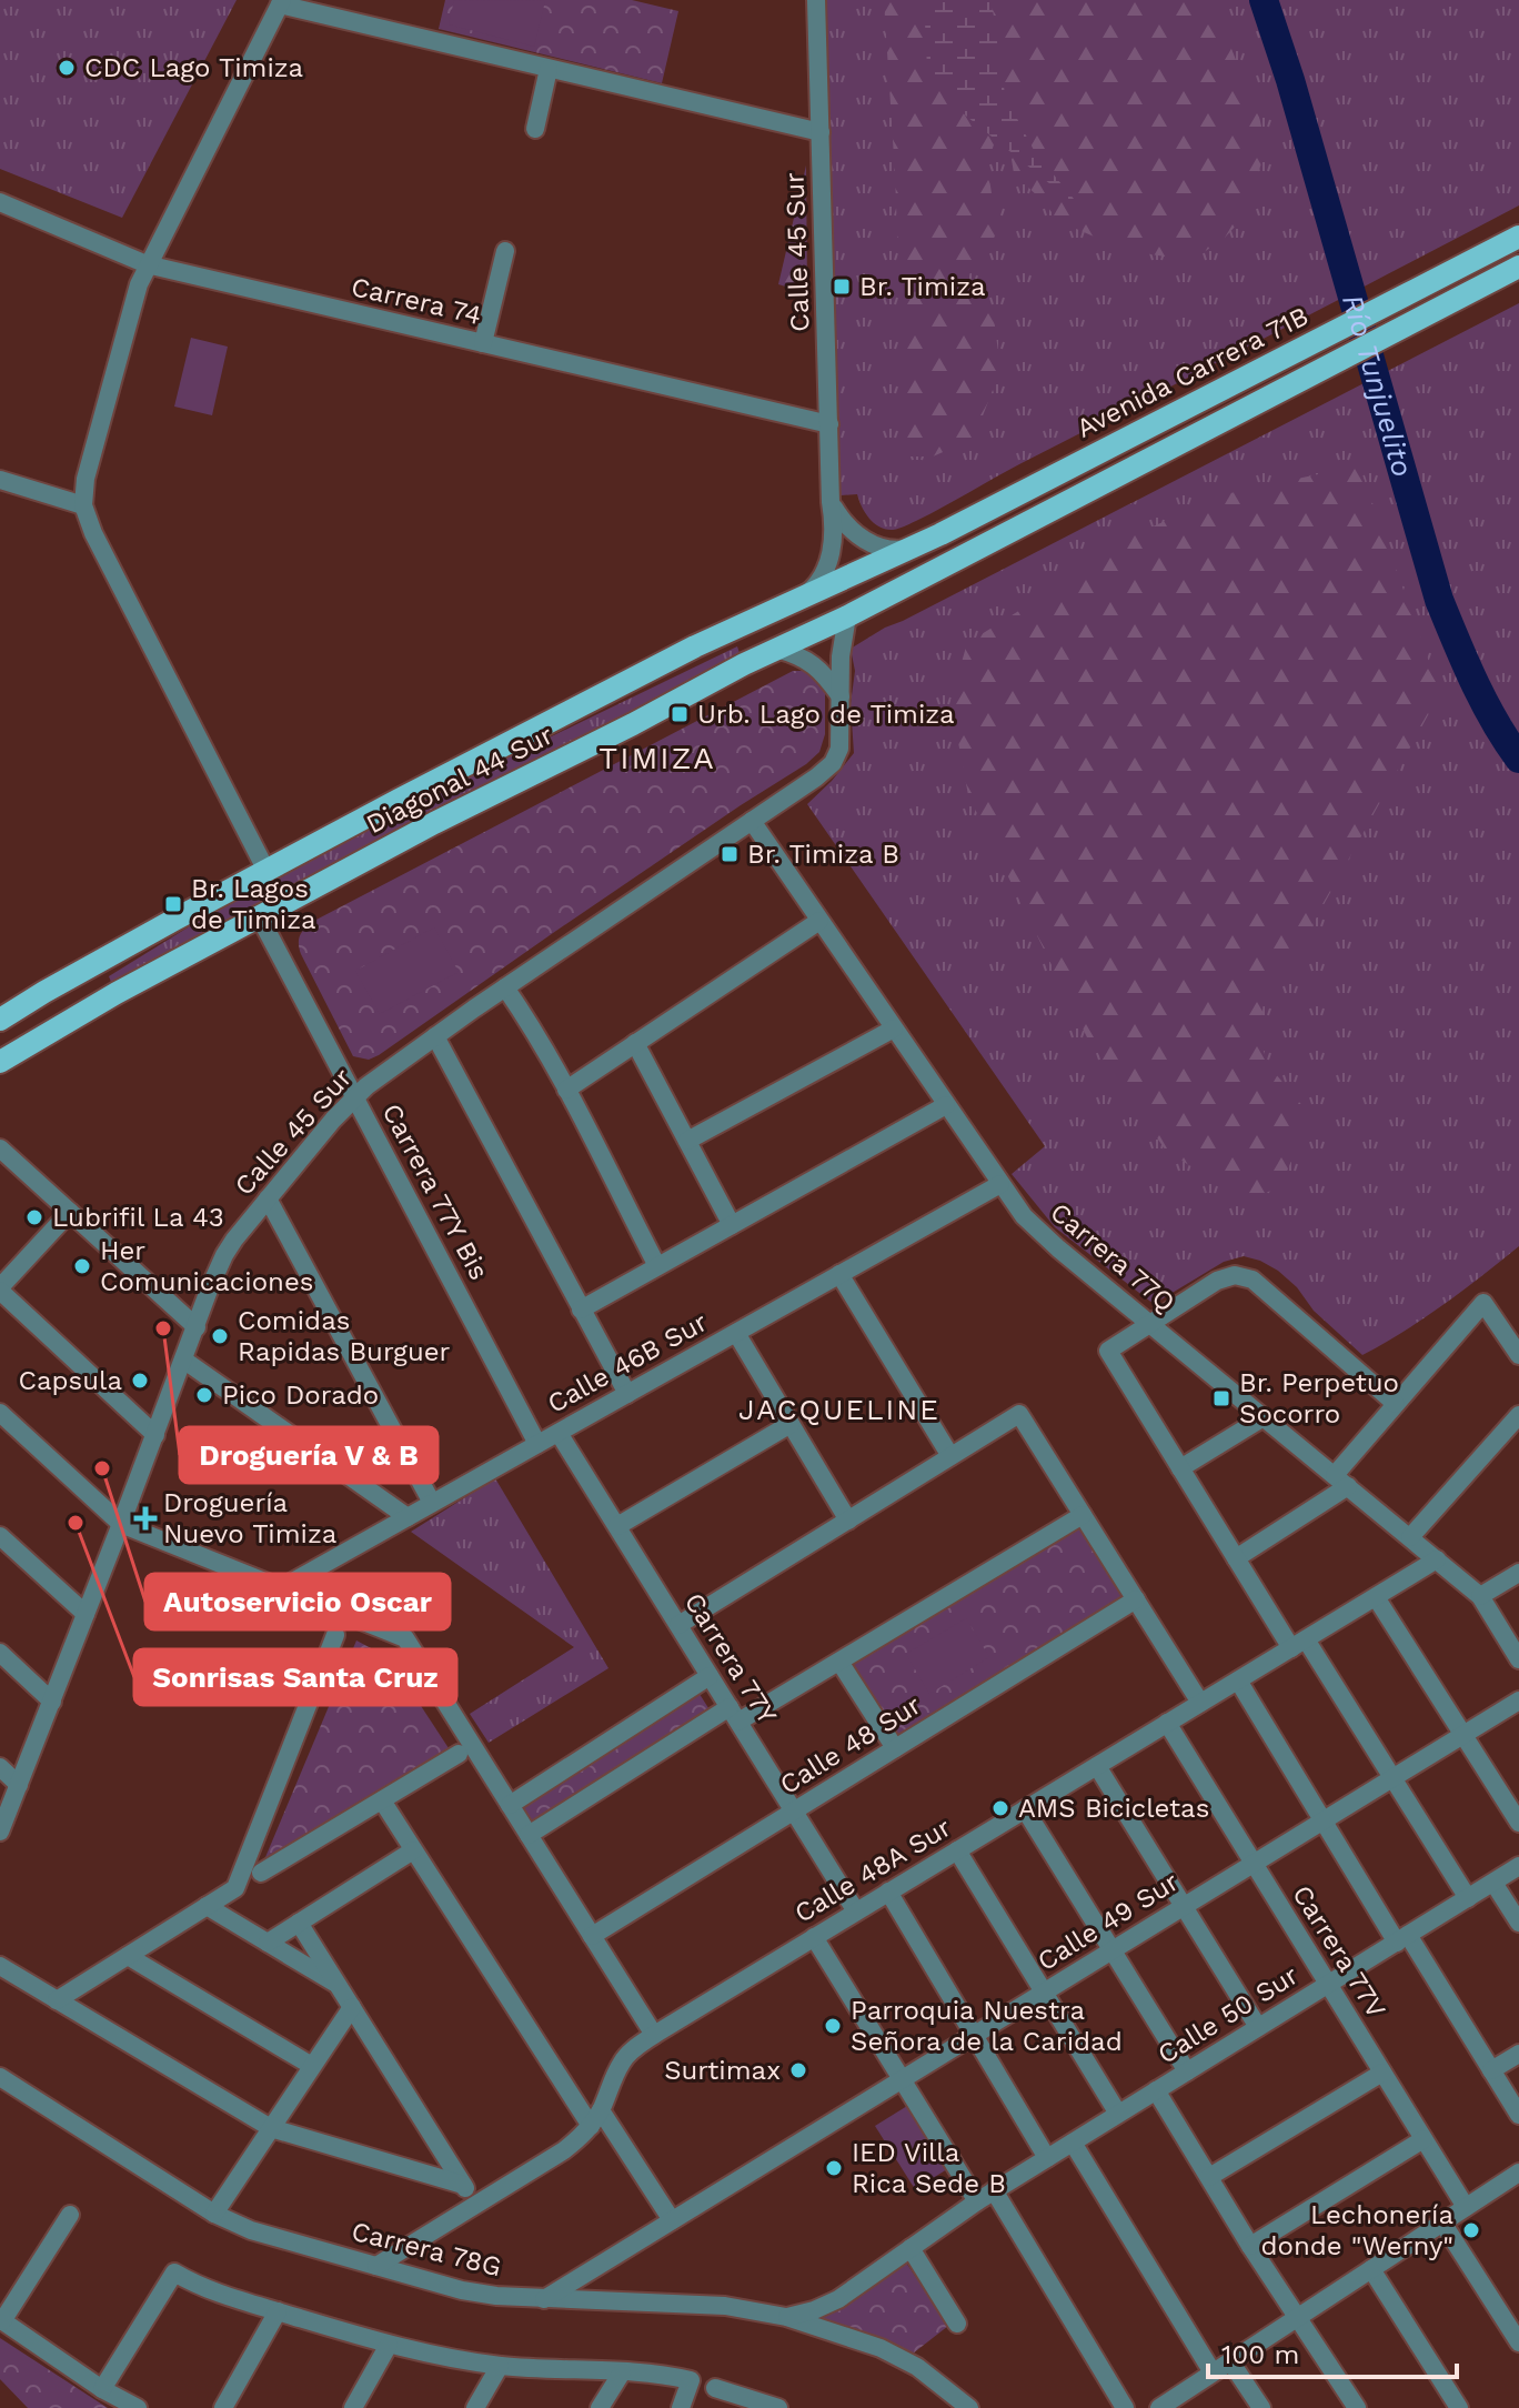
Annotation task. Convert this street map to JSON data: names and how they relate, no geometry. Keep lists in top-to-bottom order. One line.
{"streets":{"main road":["Avenida Carrera 71B","Diagonal 44 Sur"],"street":["Calle 45 Sur","Carrera 74","Carrera 77Y Bis","Carrera 77Q","Calle 46B Sur","Carrera 77Y","Calle 48 Sur","Calle 48A Sur","Calle 49 Sur","Carrera 77V","Calle 50 Sur","Carrera 78G"]},"crossings":[["Calle 45 Sur","Carrera 74"],["Calle 45 Sur","Diagonal 44 Sur"],["Calle 45 Sur","Carrera 77Y Bis"],["Calle 45 Sur","Carrera 77Q"],["Avenida Carrera 71B","Diagonal 44 Sur"],["Diagonal 44 Sur","Carrera 77Y Bis"],["Carrera 77Y Bis","Calle 46B Sur"],["Carrera 77Q","Calle 46B Sur"],["Carrera 77Q","Calle 48A Sur"],["Calle 46B Sur","Carrera 77Y"],["Carrera 77Y","Calle 48 Sur"],["Carrera 77Y","Calle 48A Sur"],["Calle 48A Sur","Carrera 77V"],["Calle 48A Sur","Carrera 78G"],["Calle 49 Sur","Carrera 77V"],["Calle 49 Sur","Carrera 78G"],["Carrera 77V","Calle 50 Sur"],["Calle 50 Sur","Carrera 78G"]],"districts":["TIMIZA","JACQUELINE"],"water":["Río Tunjuelito"],"places":{"other":["CDC Lago Timiza","Lubrifil La 43","Her Comunicaciones","Droguería V & B","Comidas Rapidas Burguer","Capsula","Pico Dorado","Autoservicio Oscar","Sonrisas Santa Cruz","AMS Bicicletas","Parroquia Nuestra Señora de la Caridad","Surtimax","IED Villa Rica Sede B","Lechonería donde \"Werny\""],"transit":["Br. Timiza","Urb. Lago de Timiza","Br. Timiza B","Br. Lagos de Timiza","Br. Perpetuo Socorro"],"health":["Droguería Nuevo Timiza"]},"scale_bar":"100 m"}
